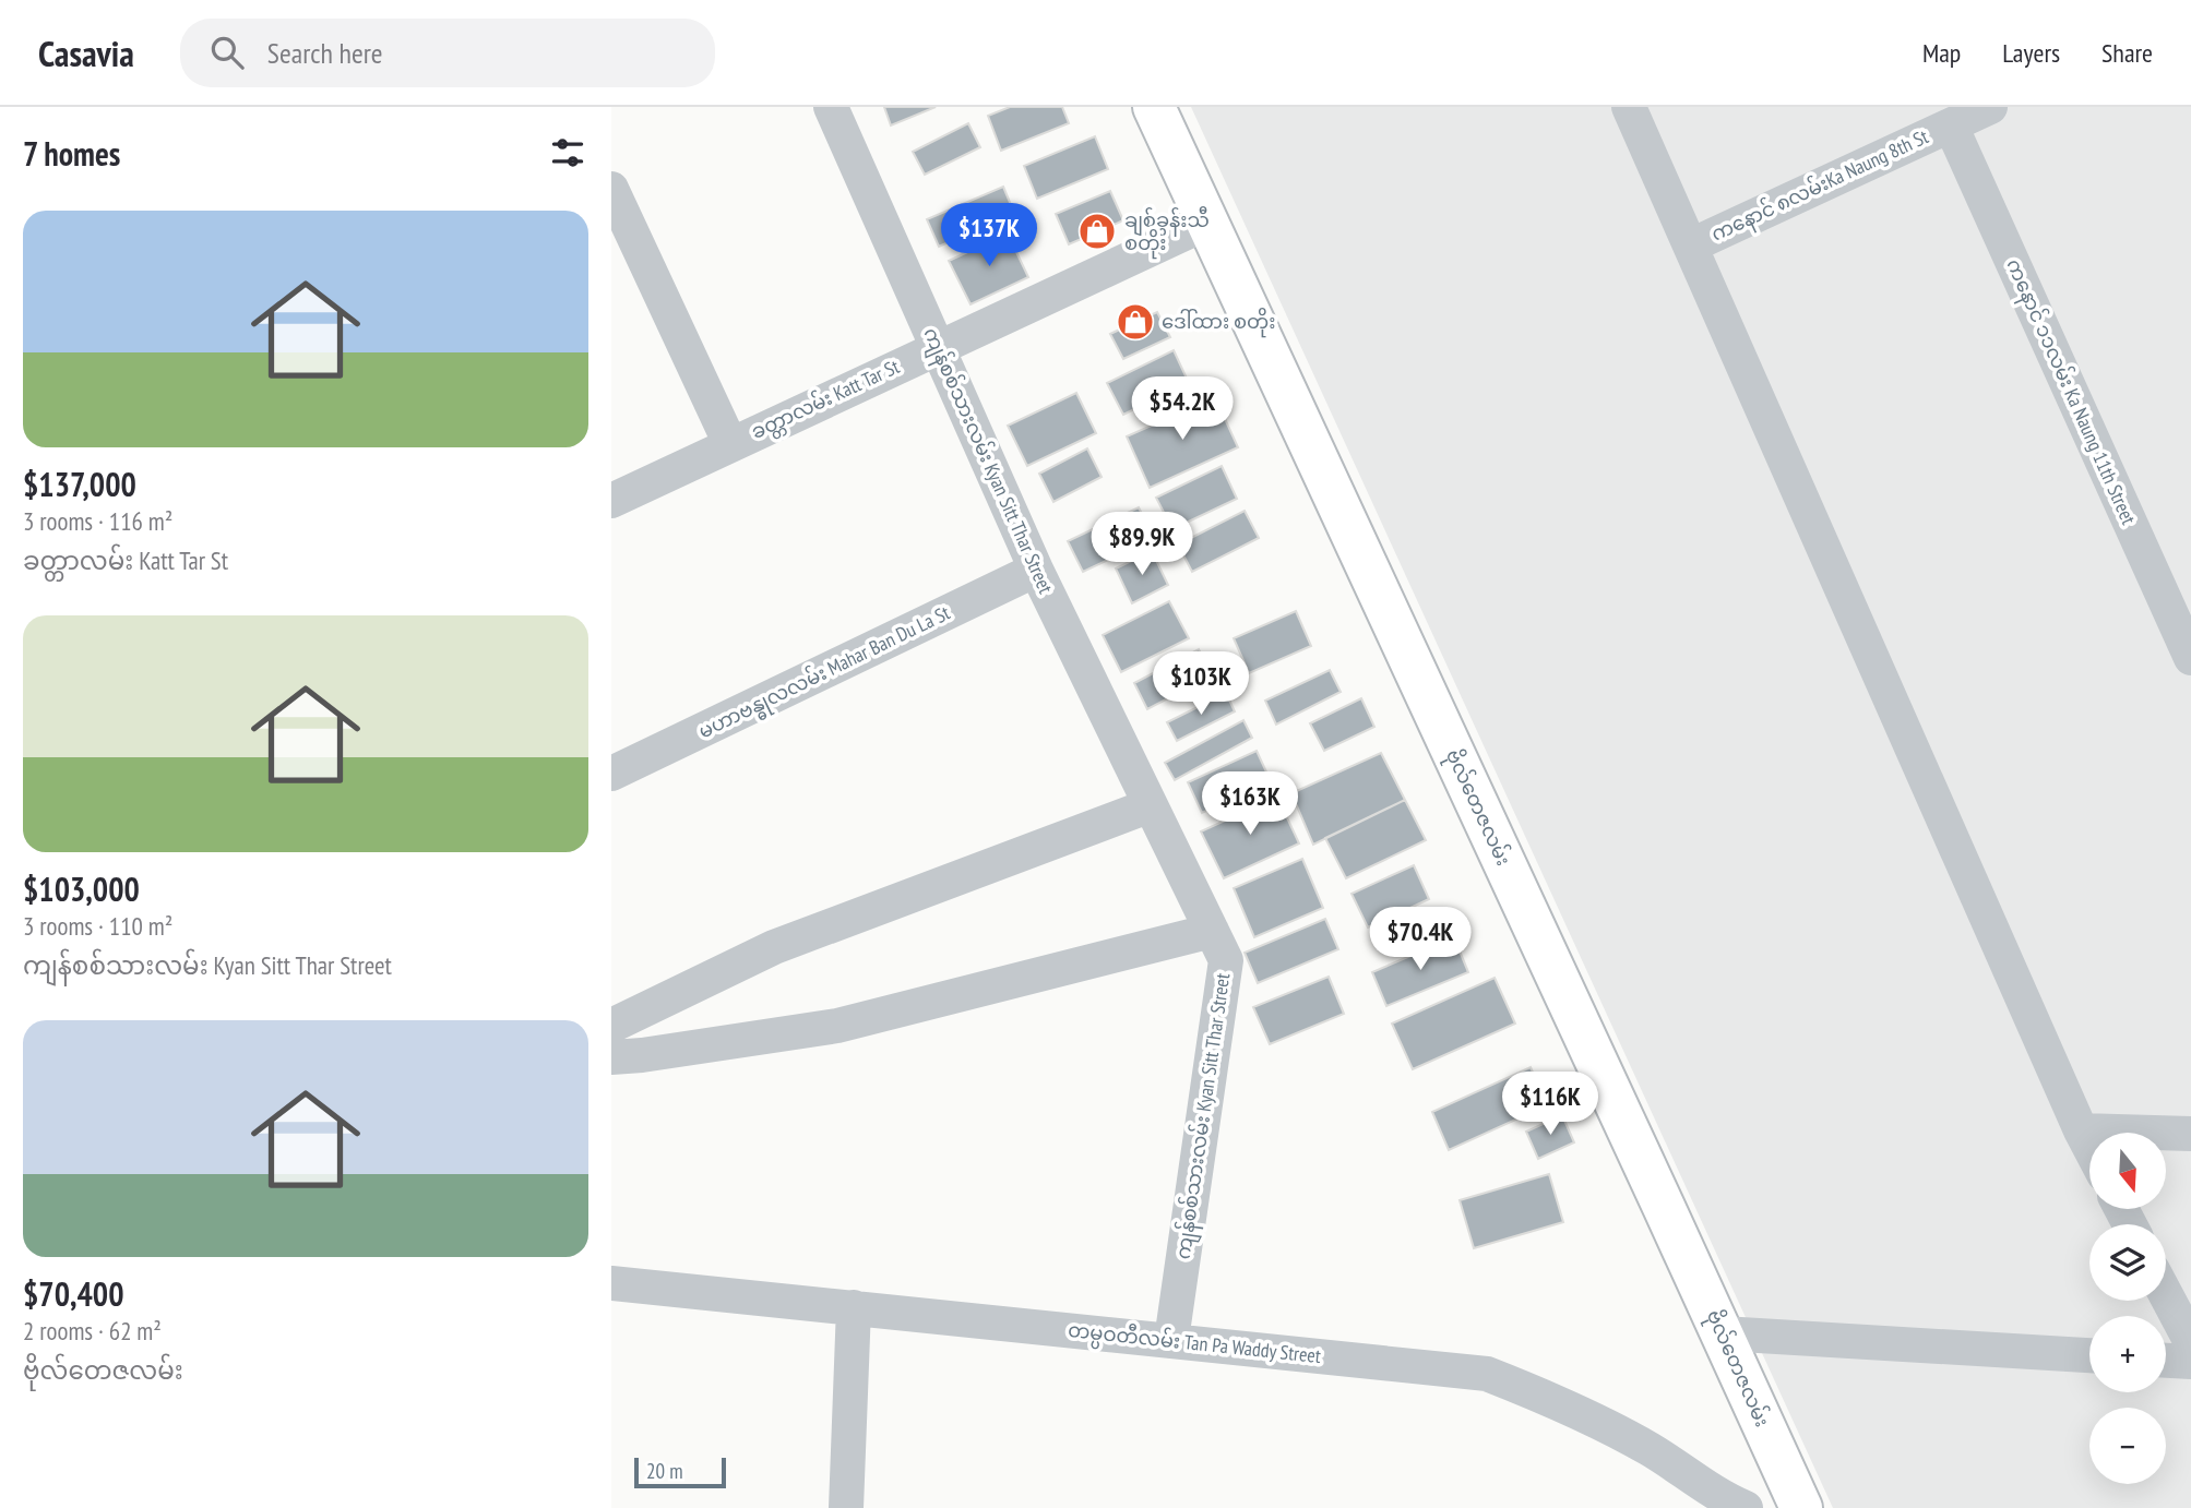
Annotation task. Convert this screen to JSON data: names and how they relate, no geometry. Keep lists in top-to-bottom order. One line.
{"streets":{"main road":["ဗိုလ်တေဇလမ်း"],"street":["ကနောင် ၈လမ်းKa Naung 8th St","ကနောင် ၁၁လမ်း Ka Naung 11th Street","ခတ္တာလမ်း Katt Tar St","ကျန်စစ်သားလမ်း Kyan Sitt Thar Street","မဟာဗန္ဓုလလမ်း Mahar Ban Du La St","တမ္ပဝတီလမ်း Tan Pa Waddy Street"]},"crossings":[["ကနောင် ၈လမ်းKa Naung 8th St","ကနောင် ၁၁လမ်း Ka Naung 11th Street"],["ခတ္တာလမ်း Katt Tar St","ကျန်စစ်သားလမ်း Kyan Sitt Thar Street"],["ခတ္တာလမ်း Katt Tar St","ဗိုလ်တေဇလမ်း"],["ကျန်စစ်သားလမ်း Kyan Sitt Thar Street","မဟာဗန္ဓုလလမ်း Mahar Ban Du La St"],["ကျန်စစ်သားလမ်း Kyan Sitt Thar Street","တမ္ပဝတီလမ်း Tan Pa Waddy Street"]],"places":{"shop":["ချစ်ခွန်းသီ စတိုး","ဒေါ်ထား စတိုး"]},"scale_bar":"20 m","north":"bottom","page":{"header":"Casavia","search":"Search here","nav":["Map","Layers","Share"],"heading":"7 homes","list":[{"name":"$137,000","note":"3 rooms · 116 m² · ခတ္တာလမ်း Katt Tar St"},{"name":"$103,000","note":"3 rooms · 110 m² · ကျန်စစ်သားလမ်း Kyan Sitt Thar Street"},{"name":"$70,400","note":"2 rooms · 62 m² · ဗိုလ်တေဇလမ်း"}],"price":["$137K","$54.2K","$89.9K","$103K","$163K","$70.4K","$116K"],"map_buttons":["+","−"],"scale":"20 m"}}
